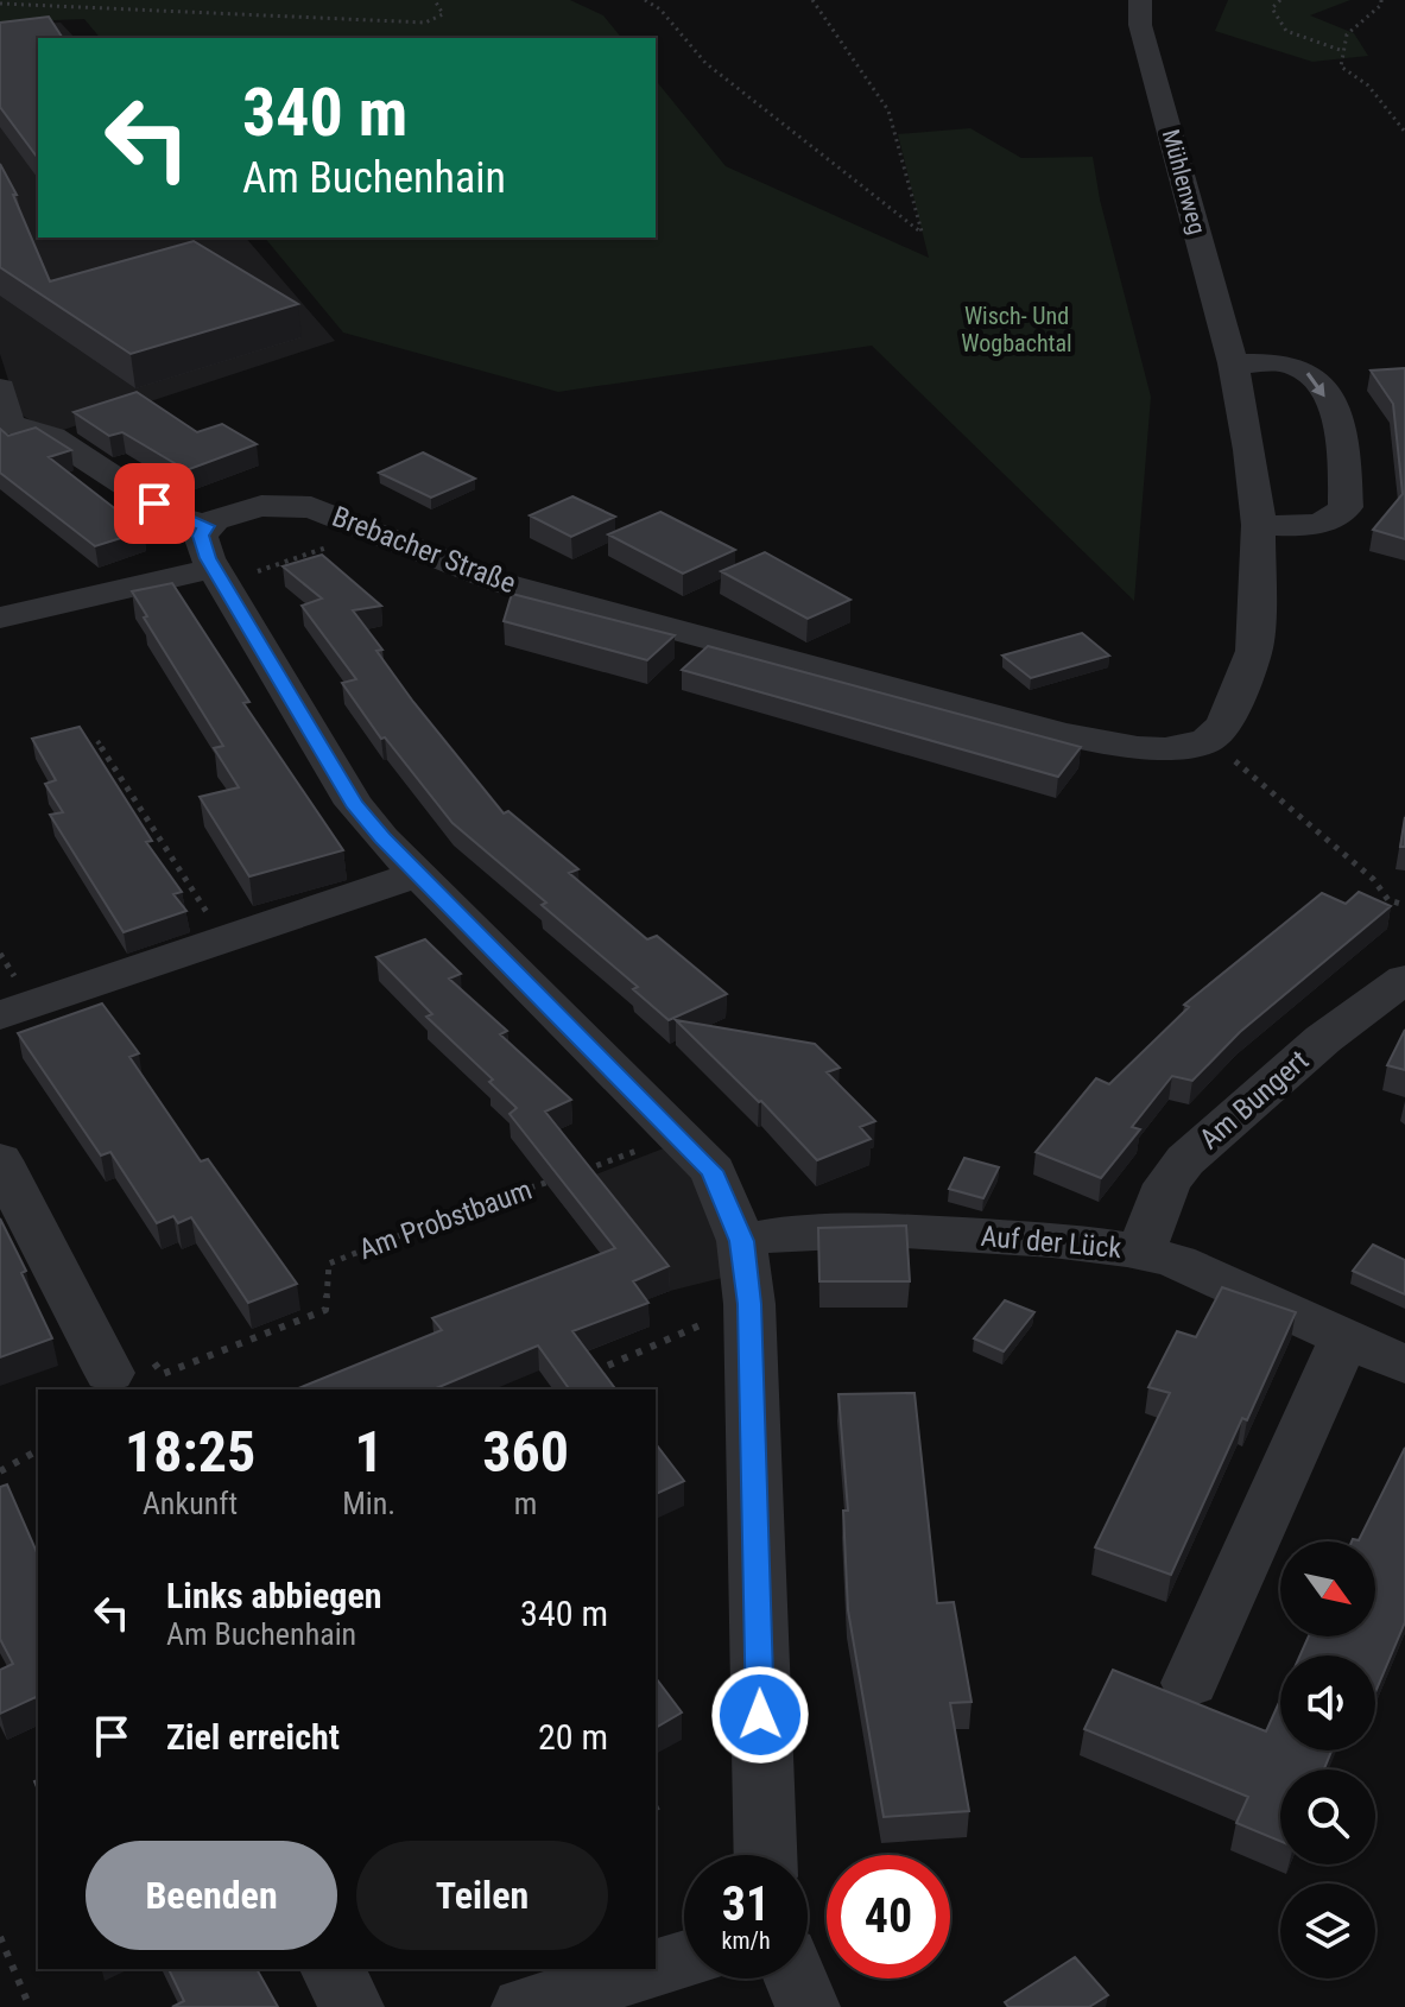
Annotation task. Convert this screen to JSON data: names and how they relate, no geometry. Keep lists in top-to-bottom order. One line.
{"streets":{"street":["Mühlenweg","Brebacher Straße","Am Bungert","Auf der Lück"],"path":["Am Probstbaum"]},"crossings":[["Am Bungert","Auf der Lück"]],"parks":["Wisch- Und Wogbachtal"],"north":"bottom right","page":{"turn":["340 m","Am Buchenhain"],"eta":["18:25","Ankunft","1","Min.","360","m"],"list":[{"name":"Links abbiegen","note":"Am Buchenhain","value":"340 m"},{"name":"Ziel erreicht","value":"20 m"}],"buttons":["Beenden","Teilen"],"speed":"31 km/h","limit":"40"}}
